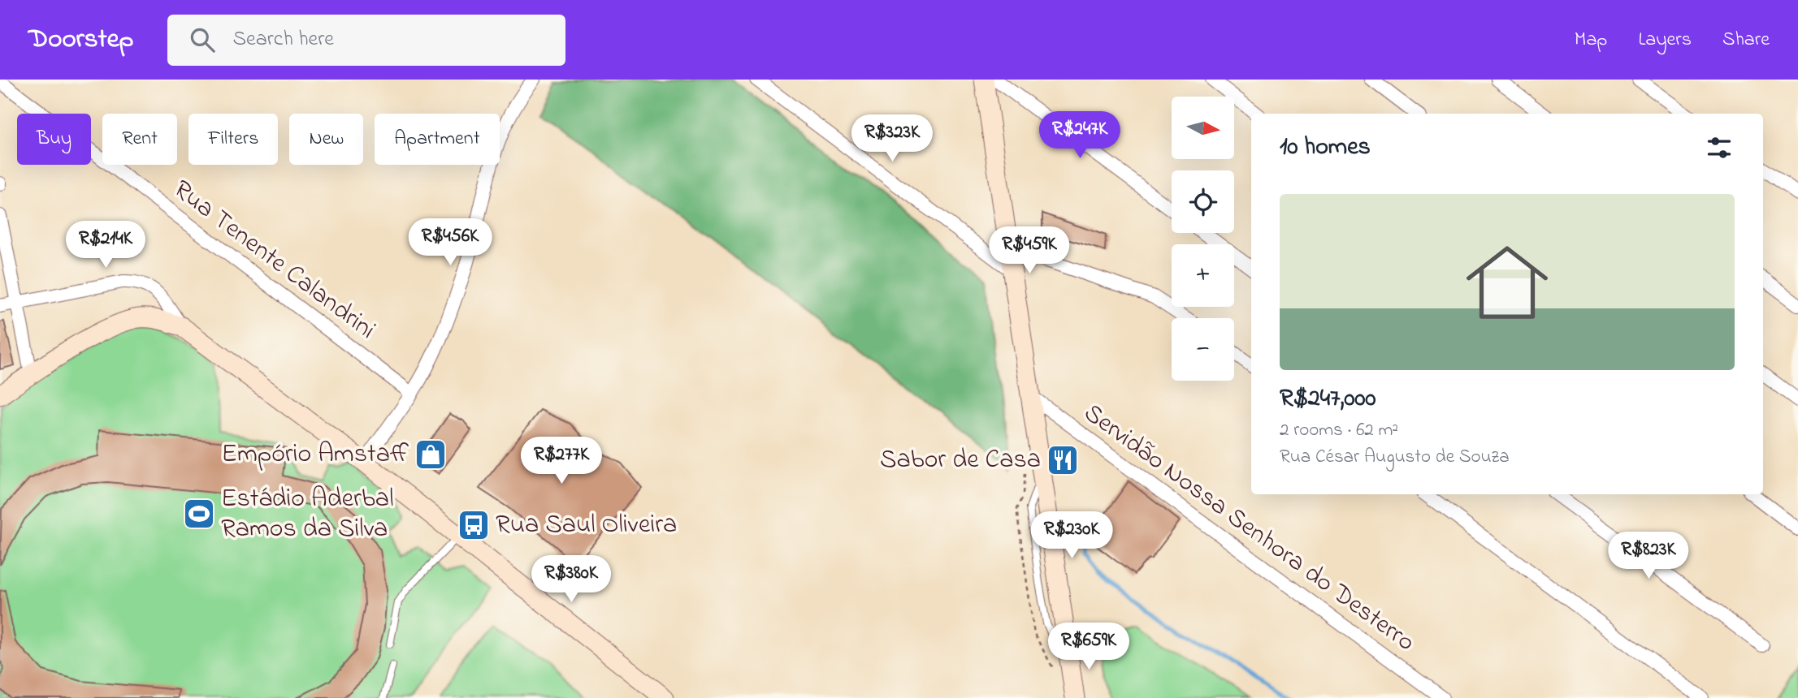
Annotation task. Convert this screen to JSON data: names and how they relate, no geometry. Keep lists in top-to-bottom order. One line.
{"streets":{"street":["Rua Tenente Calandrini","Servidão Nossa Senhora do Desterro"]},"places":{"shop":["Empório Amstaff"],"restaurant":["Sabor de Casa"],"sports":["Estádio Aderbal Ramos da Silva"],"bus stop":["Rua Saul Oliveira"]},"north":"right","page":{"header":"Doorstep","search":"Search here","nav":["Map","Layers","Share"],"map_buttons":["+","−"],"price":["R$247K","R$323K","R$456K","R$214K","R$459K","R$277K","R$230K","R$823K","R$380K","R$659K"],"chip":["Buy","Rent","Filters","New","Apartment"],"heading":"10 homes","list":[{"name":"R$247,000","note":"2 rooms · 62 m² · Rua César Augusto de Souza"}]}}
